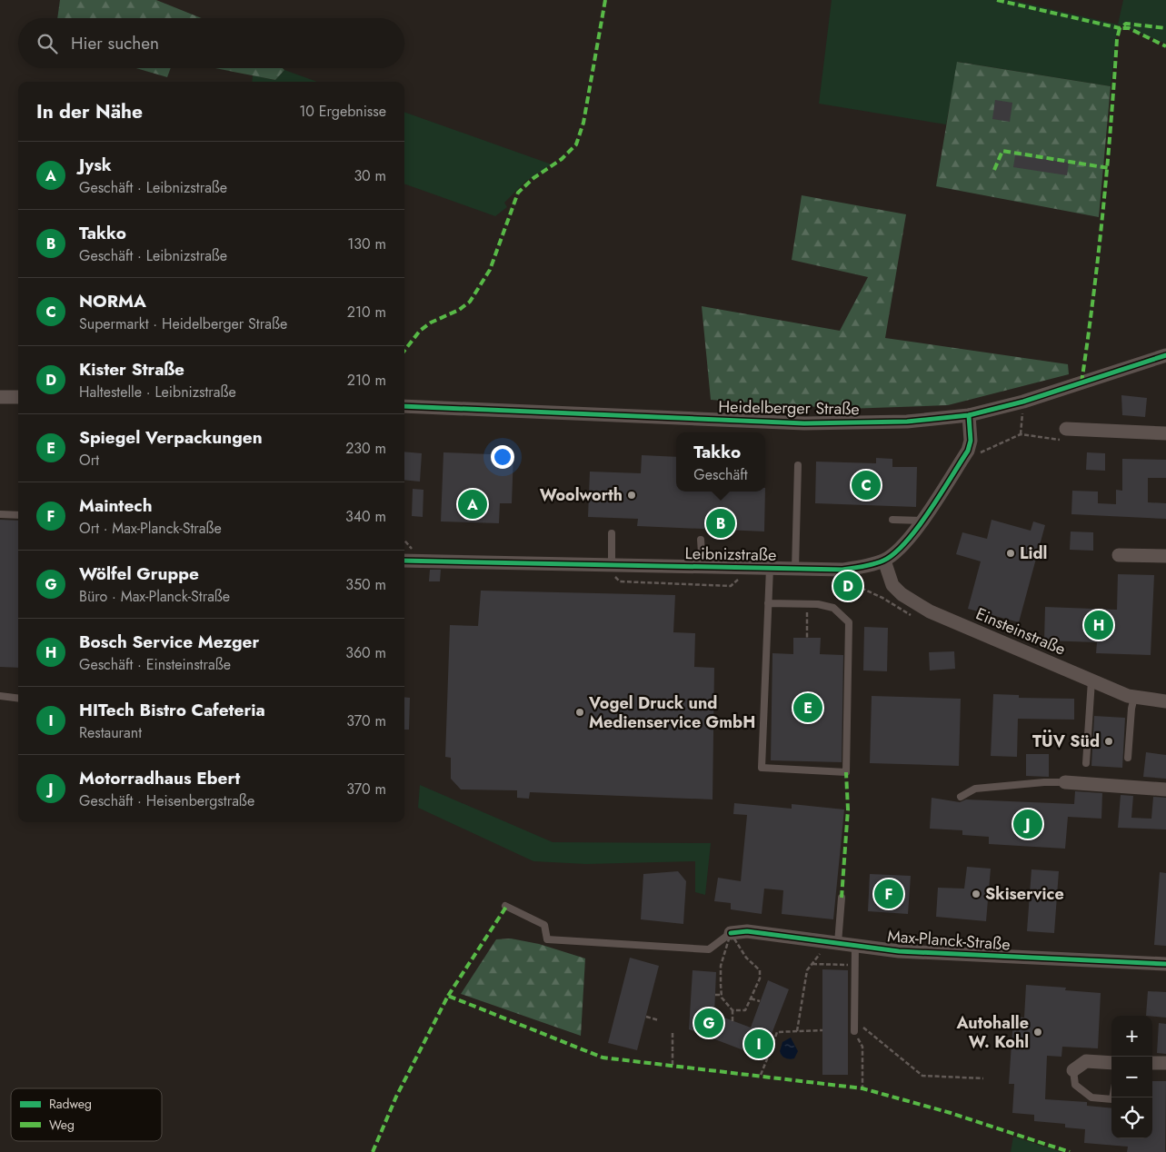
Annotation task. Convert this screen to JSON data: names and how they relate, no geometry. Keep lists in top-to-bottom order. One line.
{"streets":{"street":["Heidelberger Straße","Leibnizstraße","Einsteinstraße","Max-Planck-Straße"]},"crossings":[["Heidelberger Straße","Leibnizstraße"],["Leibnizstraße","Einsteinstraße"]],"places":["Woolworth","Lidl","Vogel Druck und Medienservice GmbH","TÜV Süd","Skiservice","Autohalle W. Kohl"],"legend":["Radweg","Weg"],"page":{"search":"Hier suchen","heading":["In der Nähe","10 Ergebnisse"],"list":[{"mark":"A","name":"Jysk","note":"Geschäft · Leibnizstraße","value":"30 m"},{"mark":"B","name":"Takko","note":"Geschäft · Leibnizstraße","value":"130 m"},{"mark":"C","name":"NORMA","note":"Supermarkt · Heidelberger Straße","value":"210 m"},{"mark":"D","name":"Kister Straße","note":"Haltestelle · Leibnizstraße","value":"210 m"},{"mark":"E","name":"Spiegel Verpackungen","note":"Ort","value":"230 m"},{"mark":"F","name":"Maintech","note":"Ort · Max-Planck-Straße","value":"340 m"},{"mark":"G","name":"Wölfel Gruppe","note":"Büro · Max-Planck-Straße","value":"350 m"},{"mark":"H","name":"Bosch Service Mezger","note":"Geschäft · Einsteinstraße","value":"360 m"},{"mark":"I","name":"HITech Bistro Cafeteria","note":"Restaurant","value":"370 m"},{"mark":"J","name":"Motorradhaus Ebert","note":"Geschäft · Heisenbergstraße","value":"370 m"}],"popup":["Takko","Geschäft"],"pins":["C","A","B","D","H","E","J","F","G","I"],"map_buttons":["+","−"]}}
